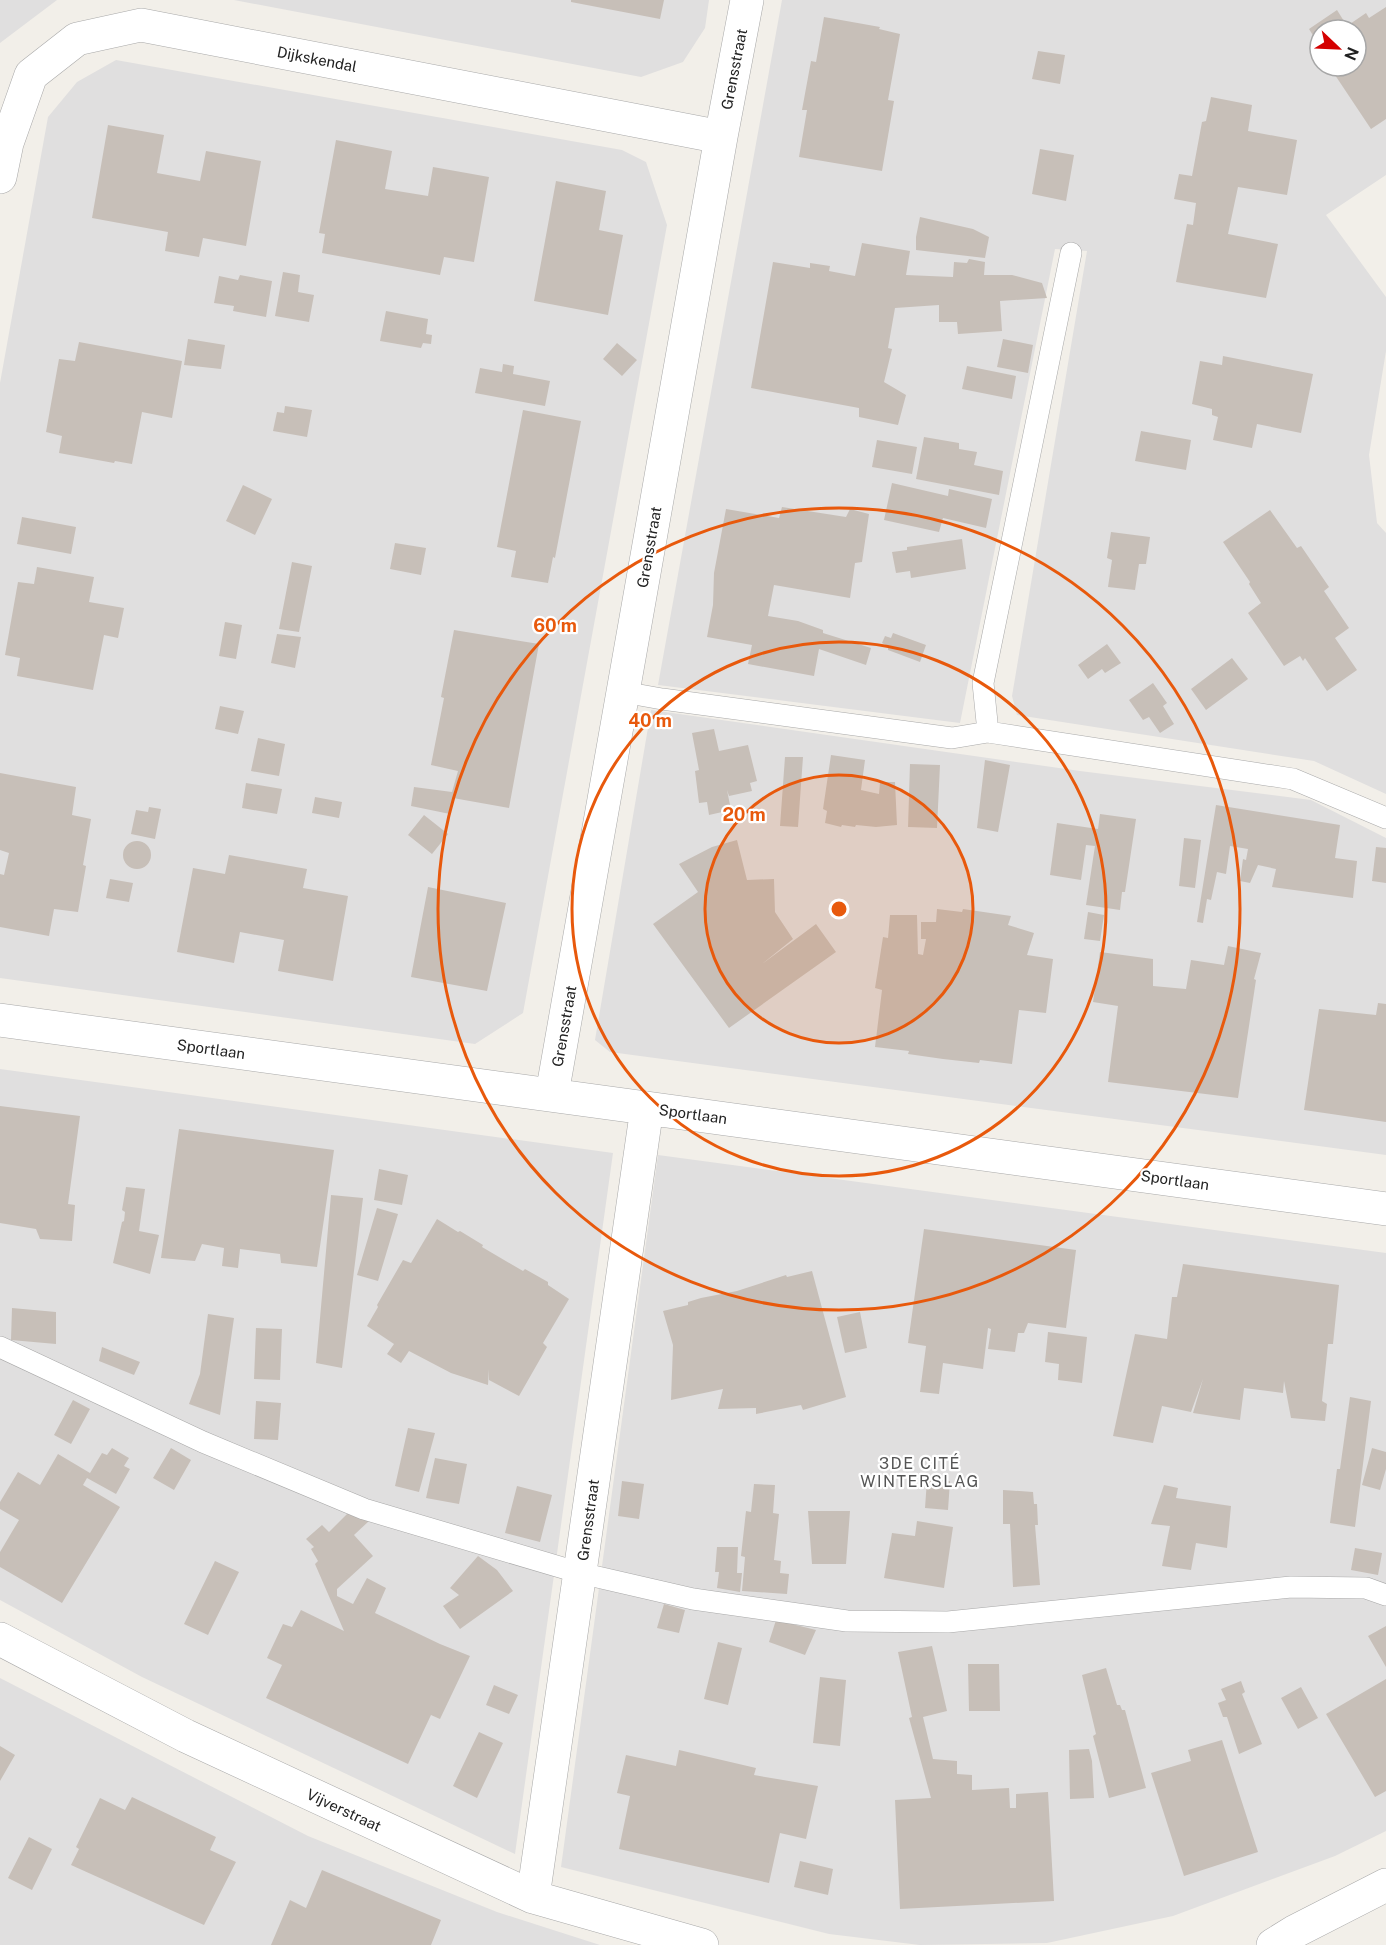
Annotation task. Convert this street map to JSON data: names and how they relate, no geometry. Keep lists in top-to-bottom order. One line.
{"streets":{"street":["Dijkskendal","Grensstraat","Sportlaan","Vijverstraat"]},"crossings":[["Dijkskendal","Grensstraat"],["Grensstraat","Sportlaan"],["Grensstraat","Vijverstraat"]],"districts":["3DE CITÉ WINTERSLAG"],"north":"bottom right","rings":["60 m","40 m","20 m"]}
